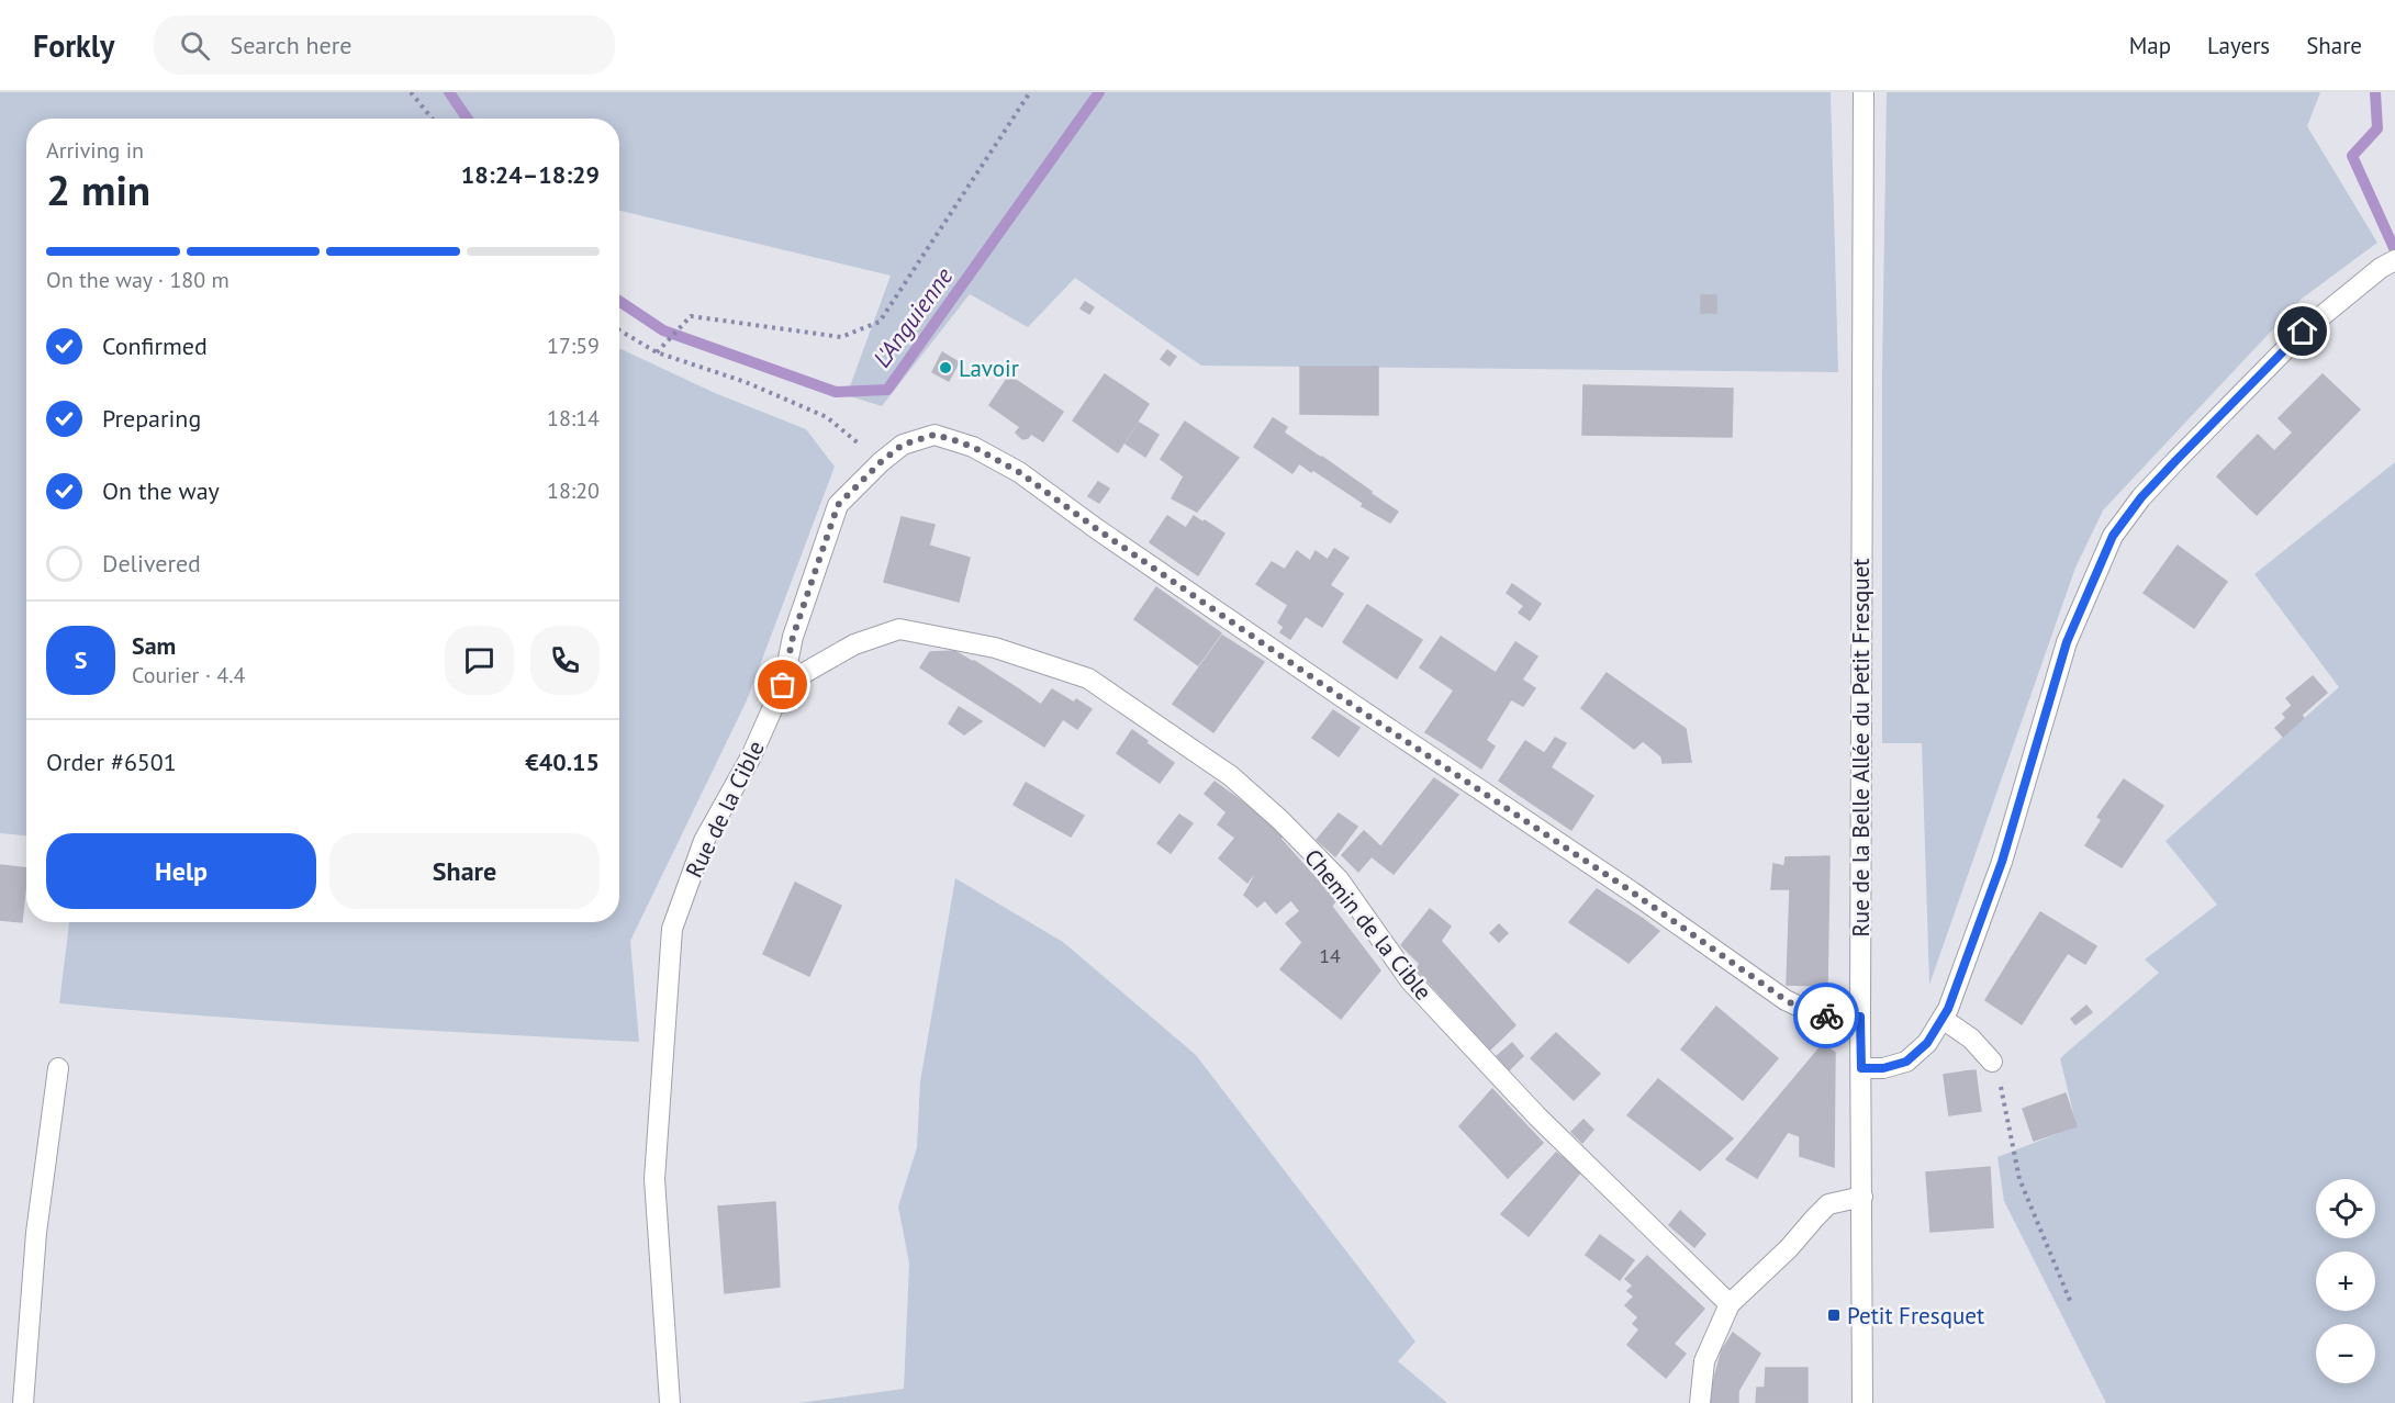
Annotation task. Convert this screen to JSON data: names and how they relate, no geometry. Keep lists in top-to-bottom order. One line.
{"streets":{"street":["Rue de la Belle Allée du Petit Fresquet","Rue de la Cible","Chemin de la Cible"]},"crossings":[["Rue de la Belle Allée du Petit Fresquet","Rue de la Cible"],["Rue de la Cible","Chemin de la Cible"]],"water":["L'Anguienne"],"places":{"other":["Lavoir"],"transit":["Petit Fresquet"]},"house_numbers":["14"],"page":{"header":"Forkly","search":"Search here","nav":["Map","Layers","Share"],"heading":["2 min","Arriving in","18:24–18:29"],"panel":["Sam","Courier · 4.4","Order #6501","€40.15"],"bar":"On the way · 180 m","list":[["Confirmed","17:59"],["Preparing","18:14"],["On the way","18:20"],"Delivered"],"round":"S","buttons":["Help","Share"],"map_buttons":["+","−"]}}
